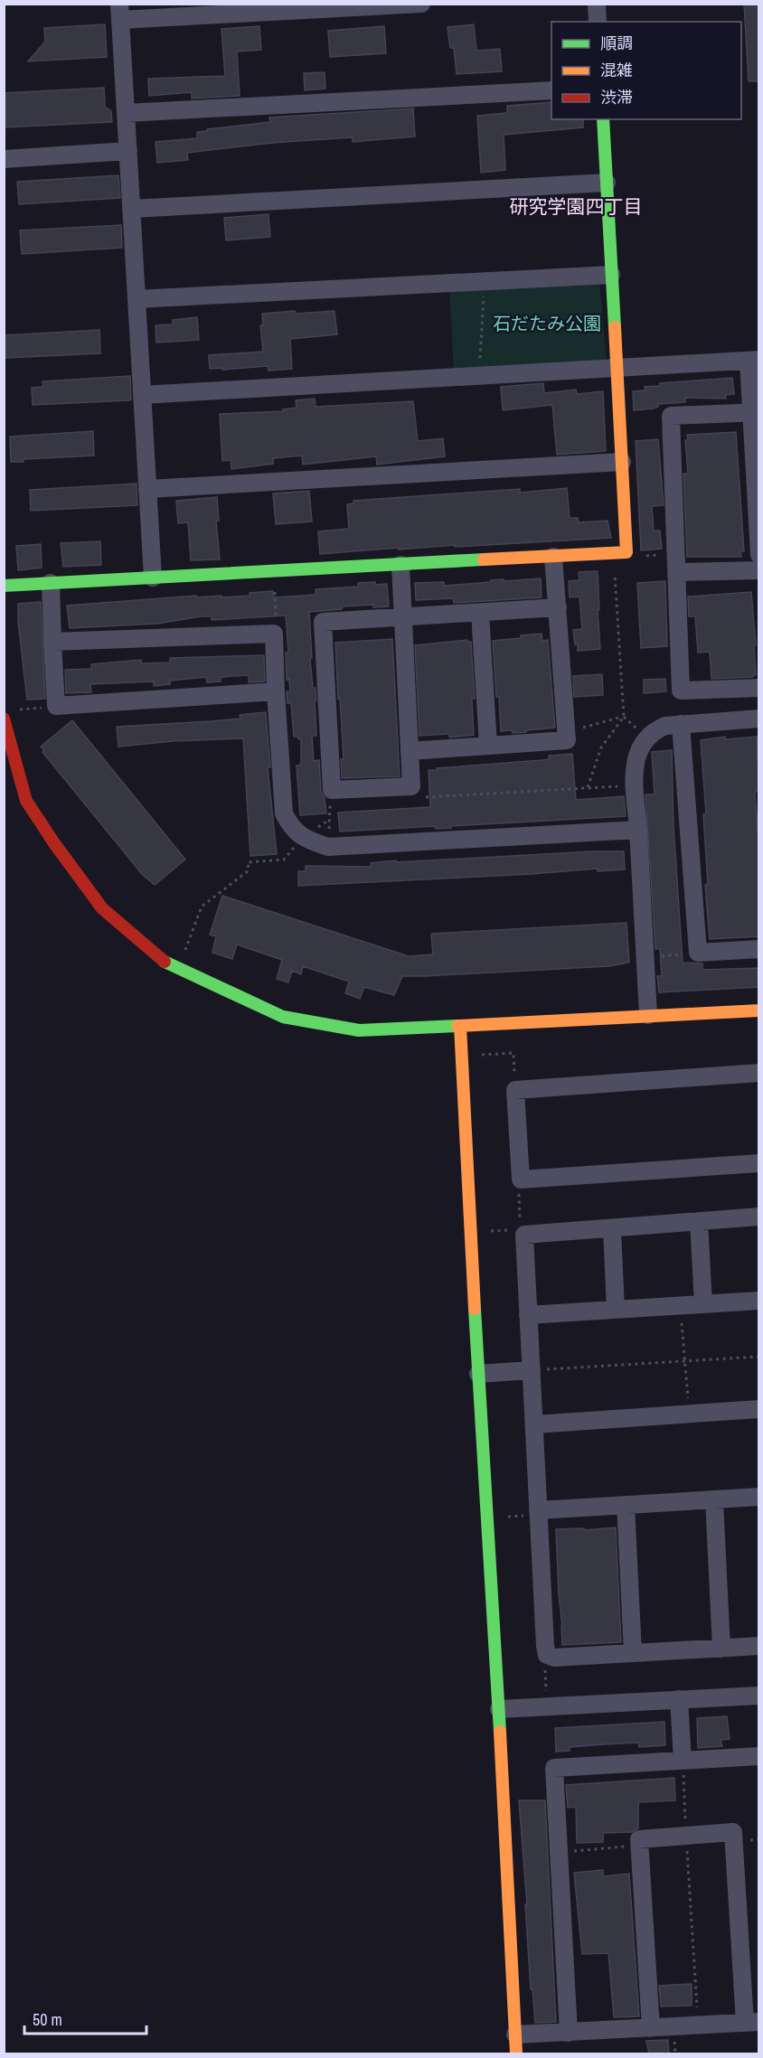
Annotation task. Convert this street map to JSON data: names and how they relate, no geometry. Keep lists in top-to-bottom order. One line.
{"districts":["研究学園四丁目"],"parks":["石だたみ公園"],"legend":["順調","混雑","渋滞"],"scale_bar":"50 m"}
